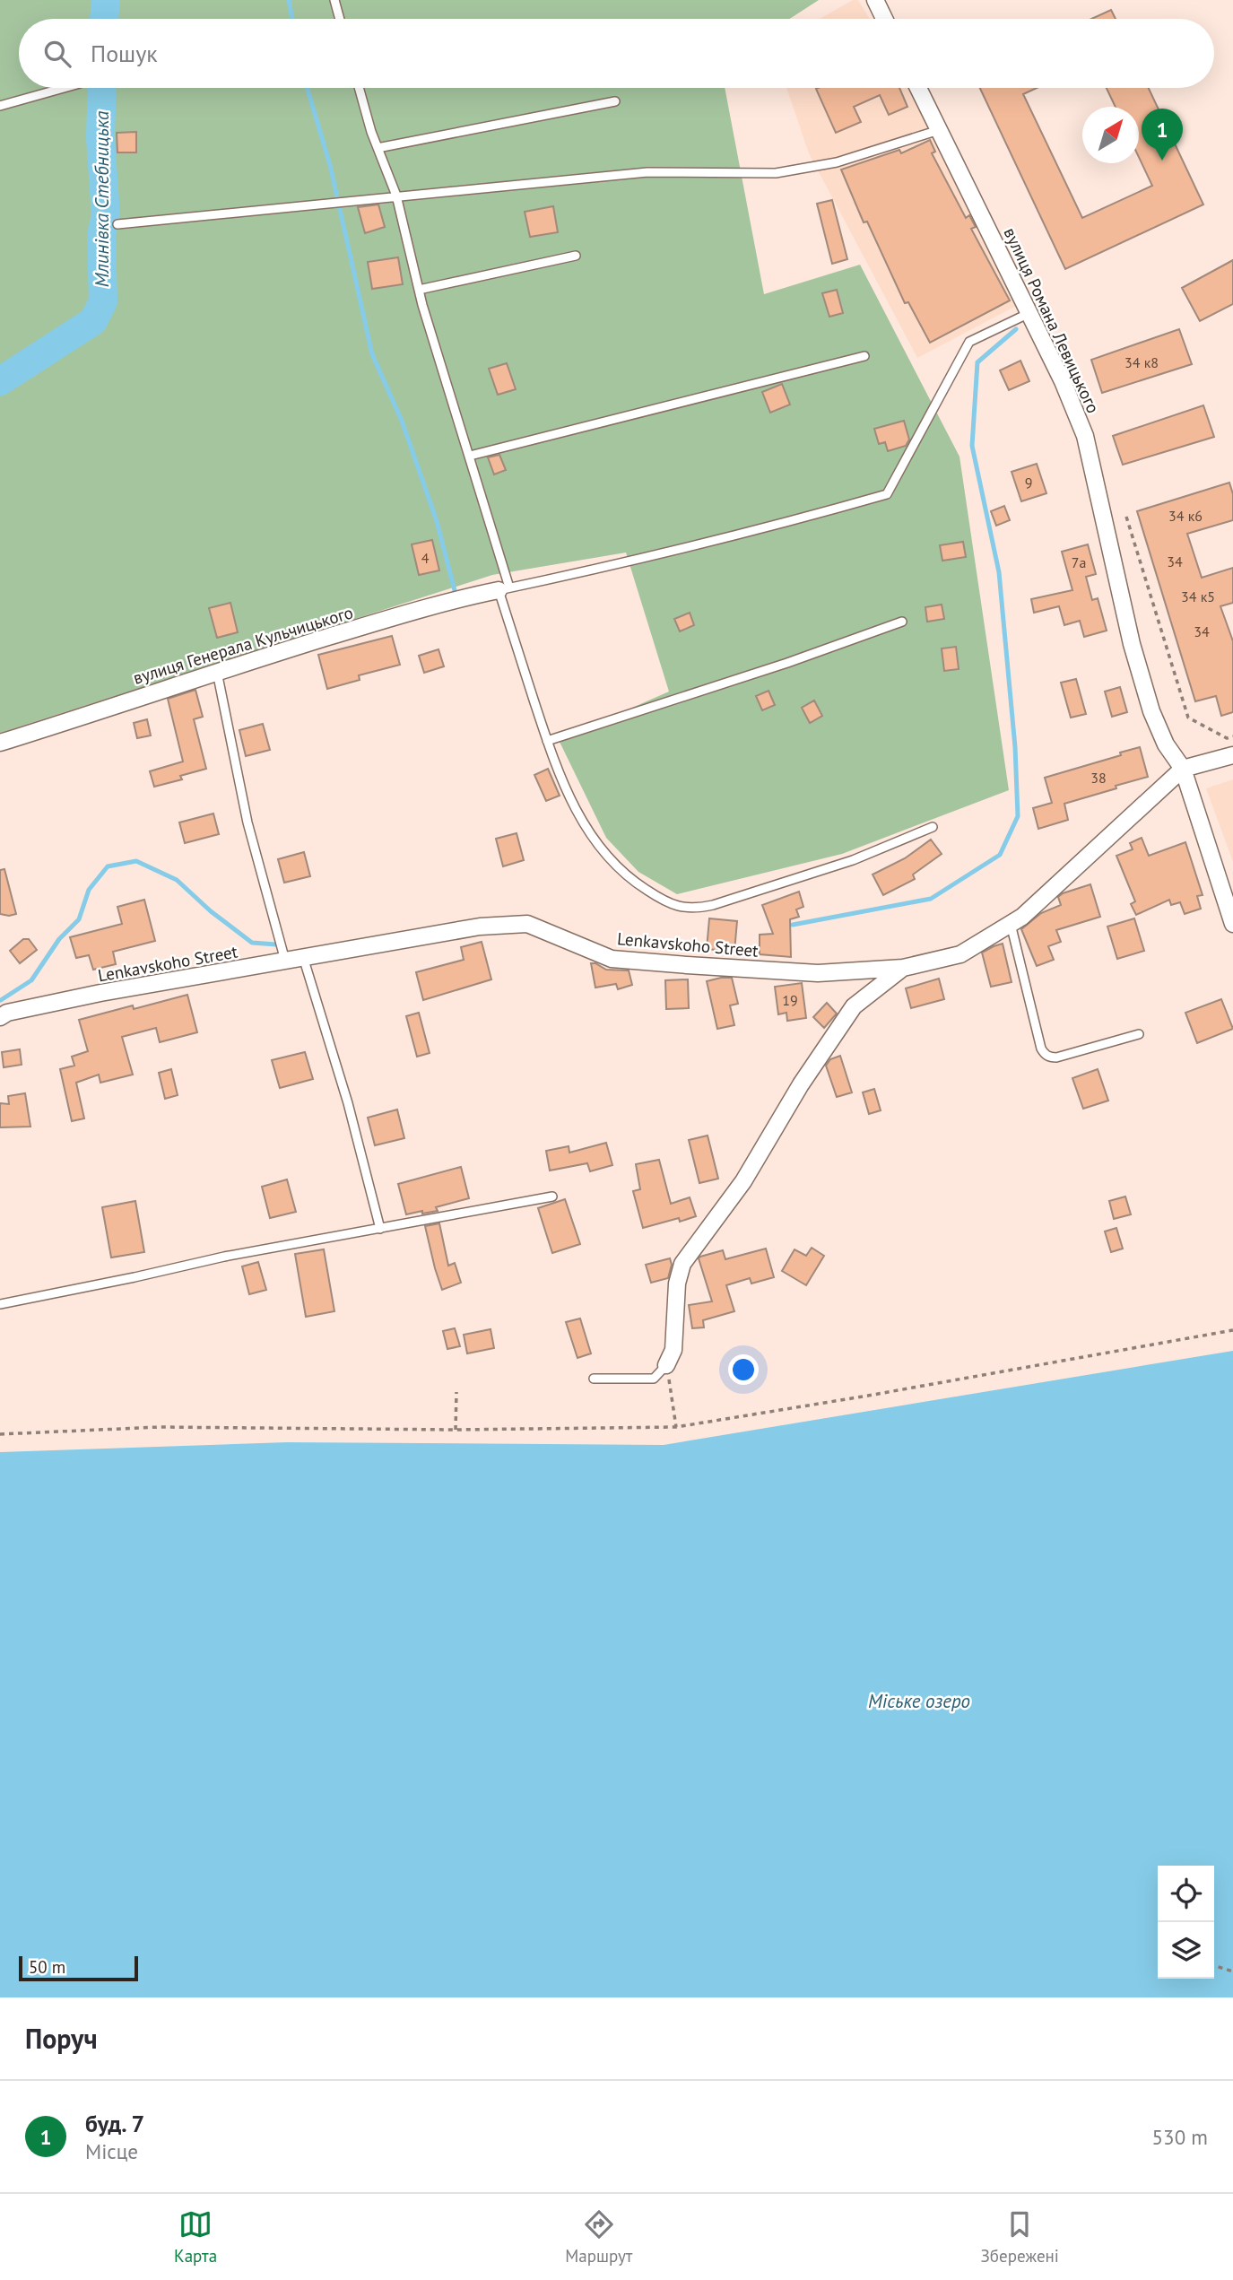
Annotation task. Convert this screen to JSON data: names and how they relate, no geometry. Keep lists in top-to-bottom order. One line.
{"streets":{"street":["вулиця Романа Левицького","вулиця Генерала Кульчицького","Lenkavskoho Street"]},"crossings":[["вулиця Романа Левицького","Lenkavskoho Street"]],"water":["Млинівка Стебницька","Міське озеро"],"house_numbers":["34 к8","9","34 к6","4","34","7а","34 к5","34","38","19"],"scale_bar":"50 m","north":"top right","page":{"search":"Пошук","pins":"1","scale":"50 m","heading":"Поруч","list":[{"mark":"1","name":"буд. 7","note":"Місце","value":"530 m"}],"nav":["Карта","Маршрут","Збережені"]}}
